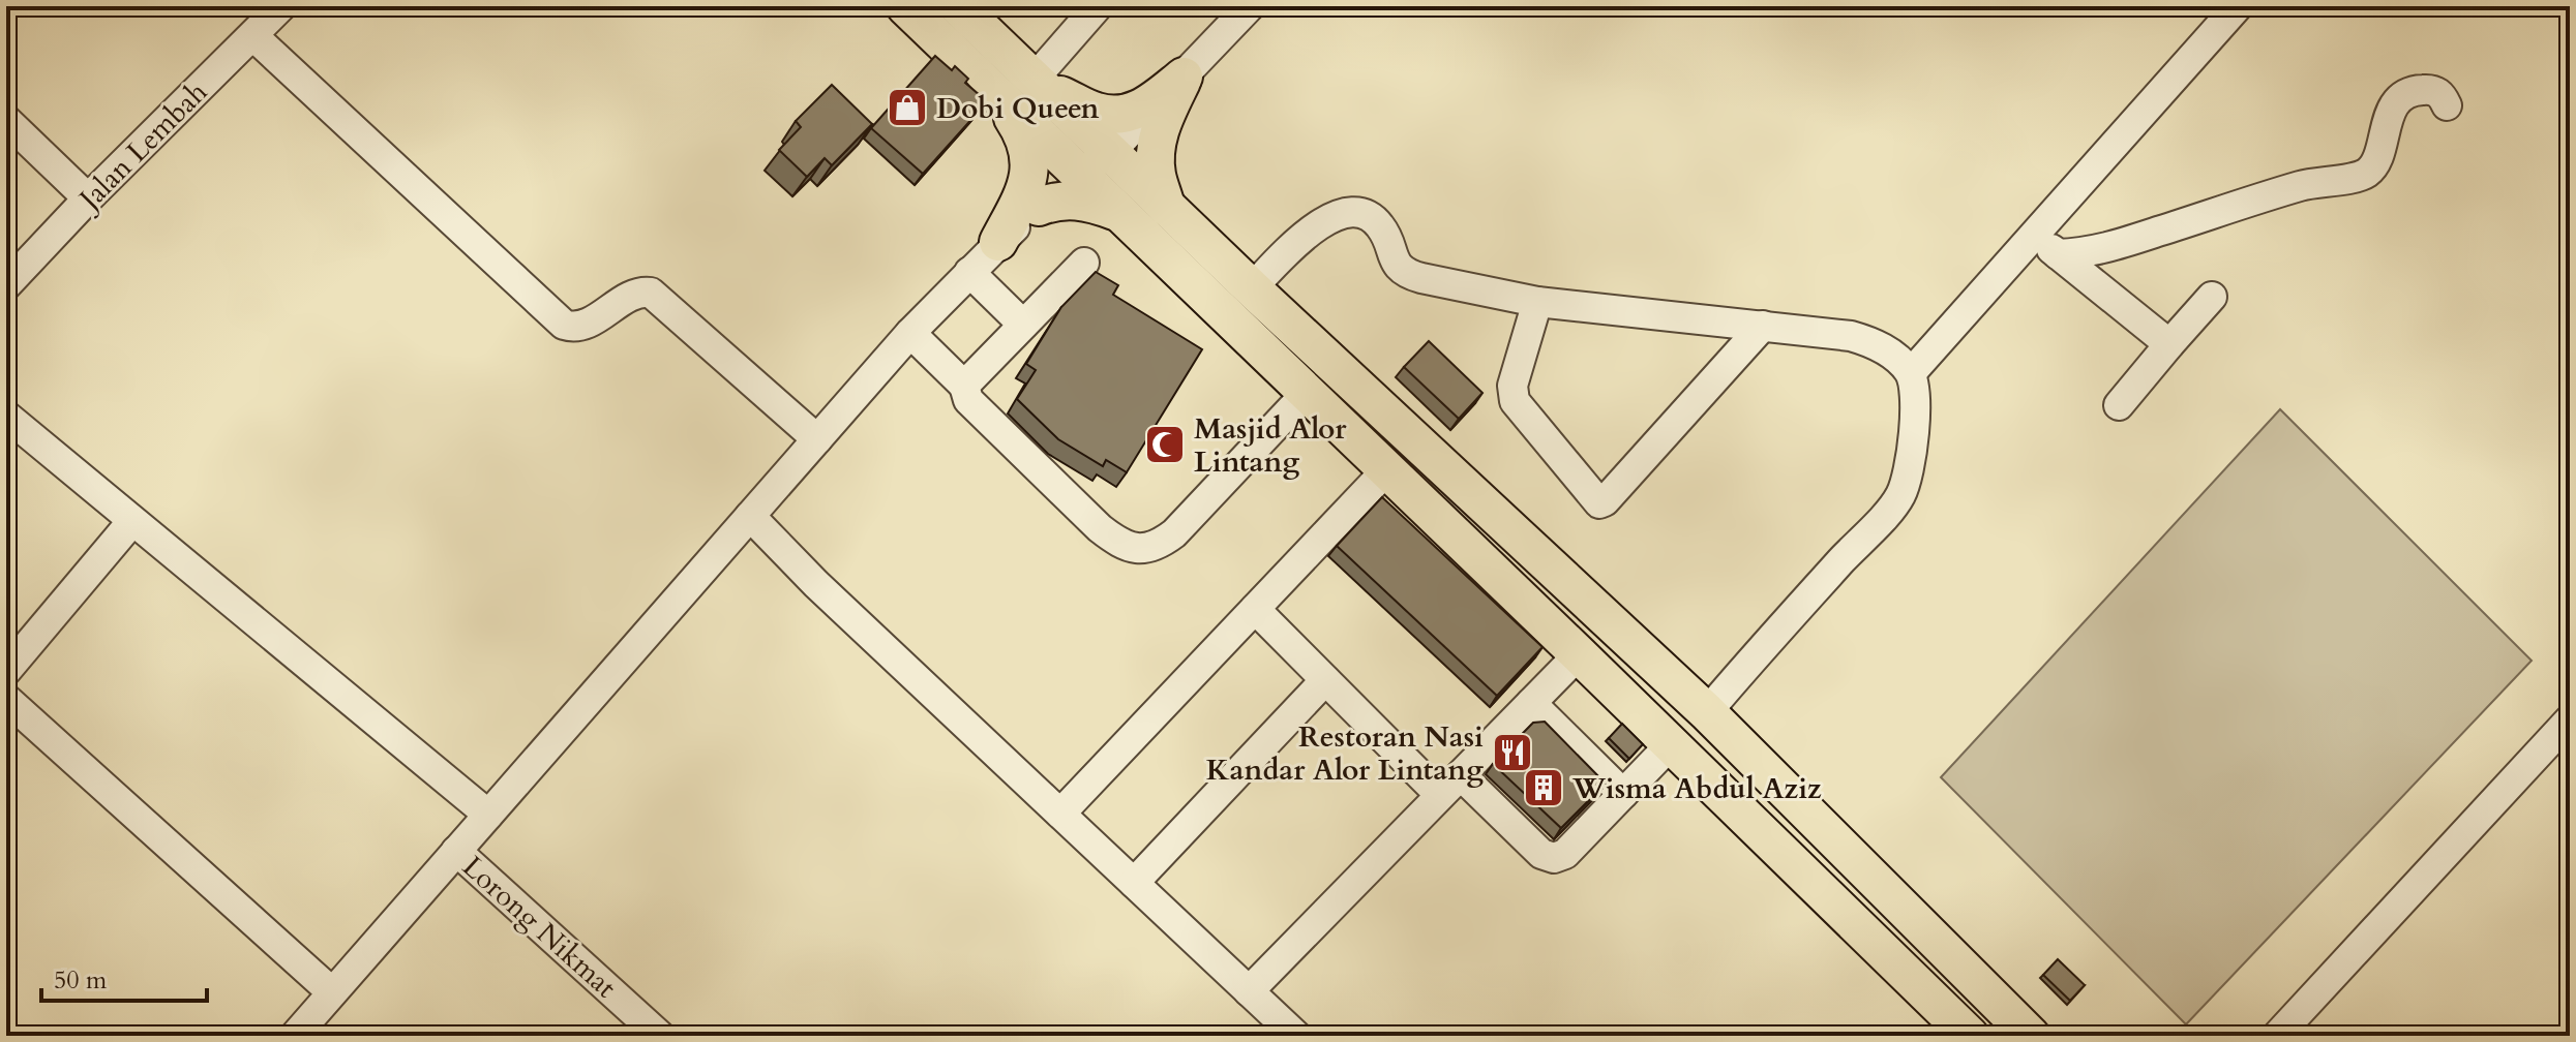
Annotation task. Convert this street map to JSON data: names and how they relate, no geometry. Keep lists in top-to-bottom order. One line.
{"streets":{"street":["Jalan Lembah","Lorong Nikmat"]},"places":{"shop":["Dobi Queen"],"mosque":["Masjid Alor Lintang"],"restaurant":["Restoran Nasi Kandar Alor Lintang"],"building":["Wisma Abdul Aziz"]},"scale_bar":"50 m"}
